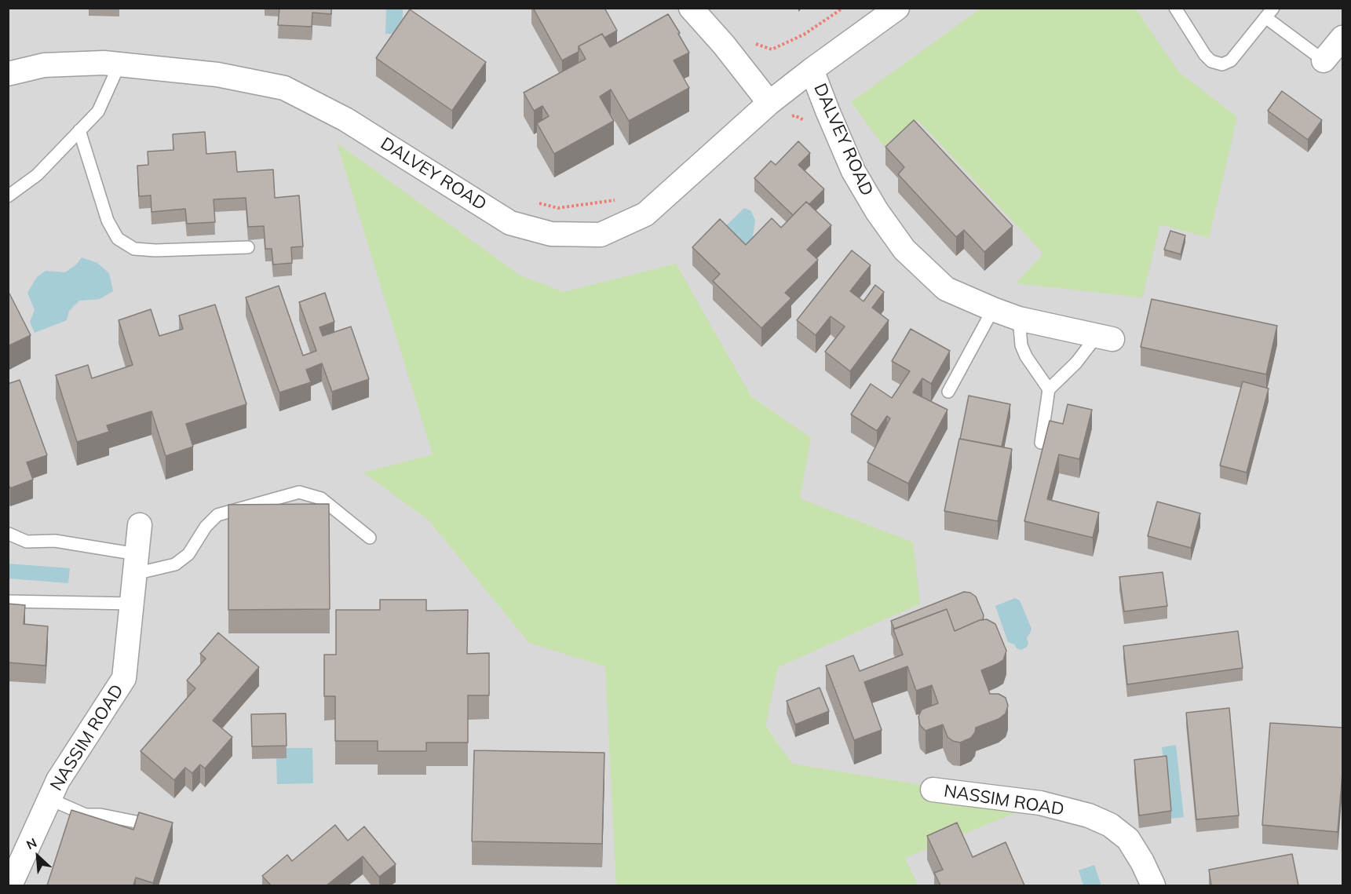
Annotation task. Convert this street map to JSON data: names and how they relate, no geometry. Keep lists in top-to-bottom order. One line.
{"streets":{"street":["DALVEY ROAD","NASSIM ROAD"]},"north":"top left"}
